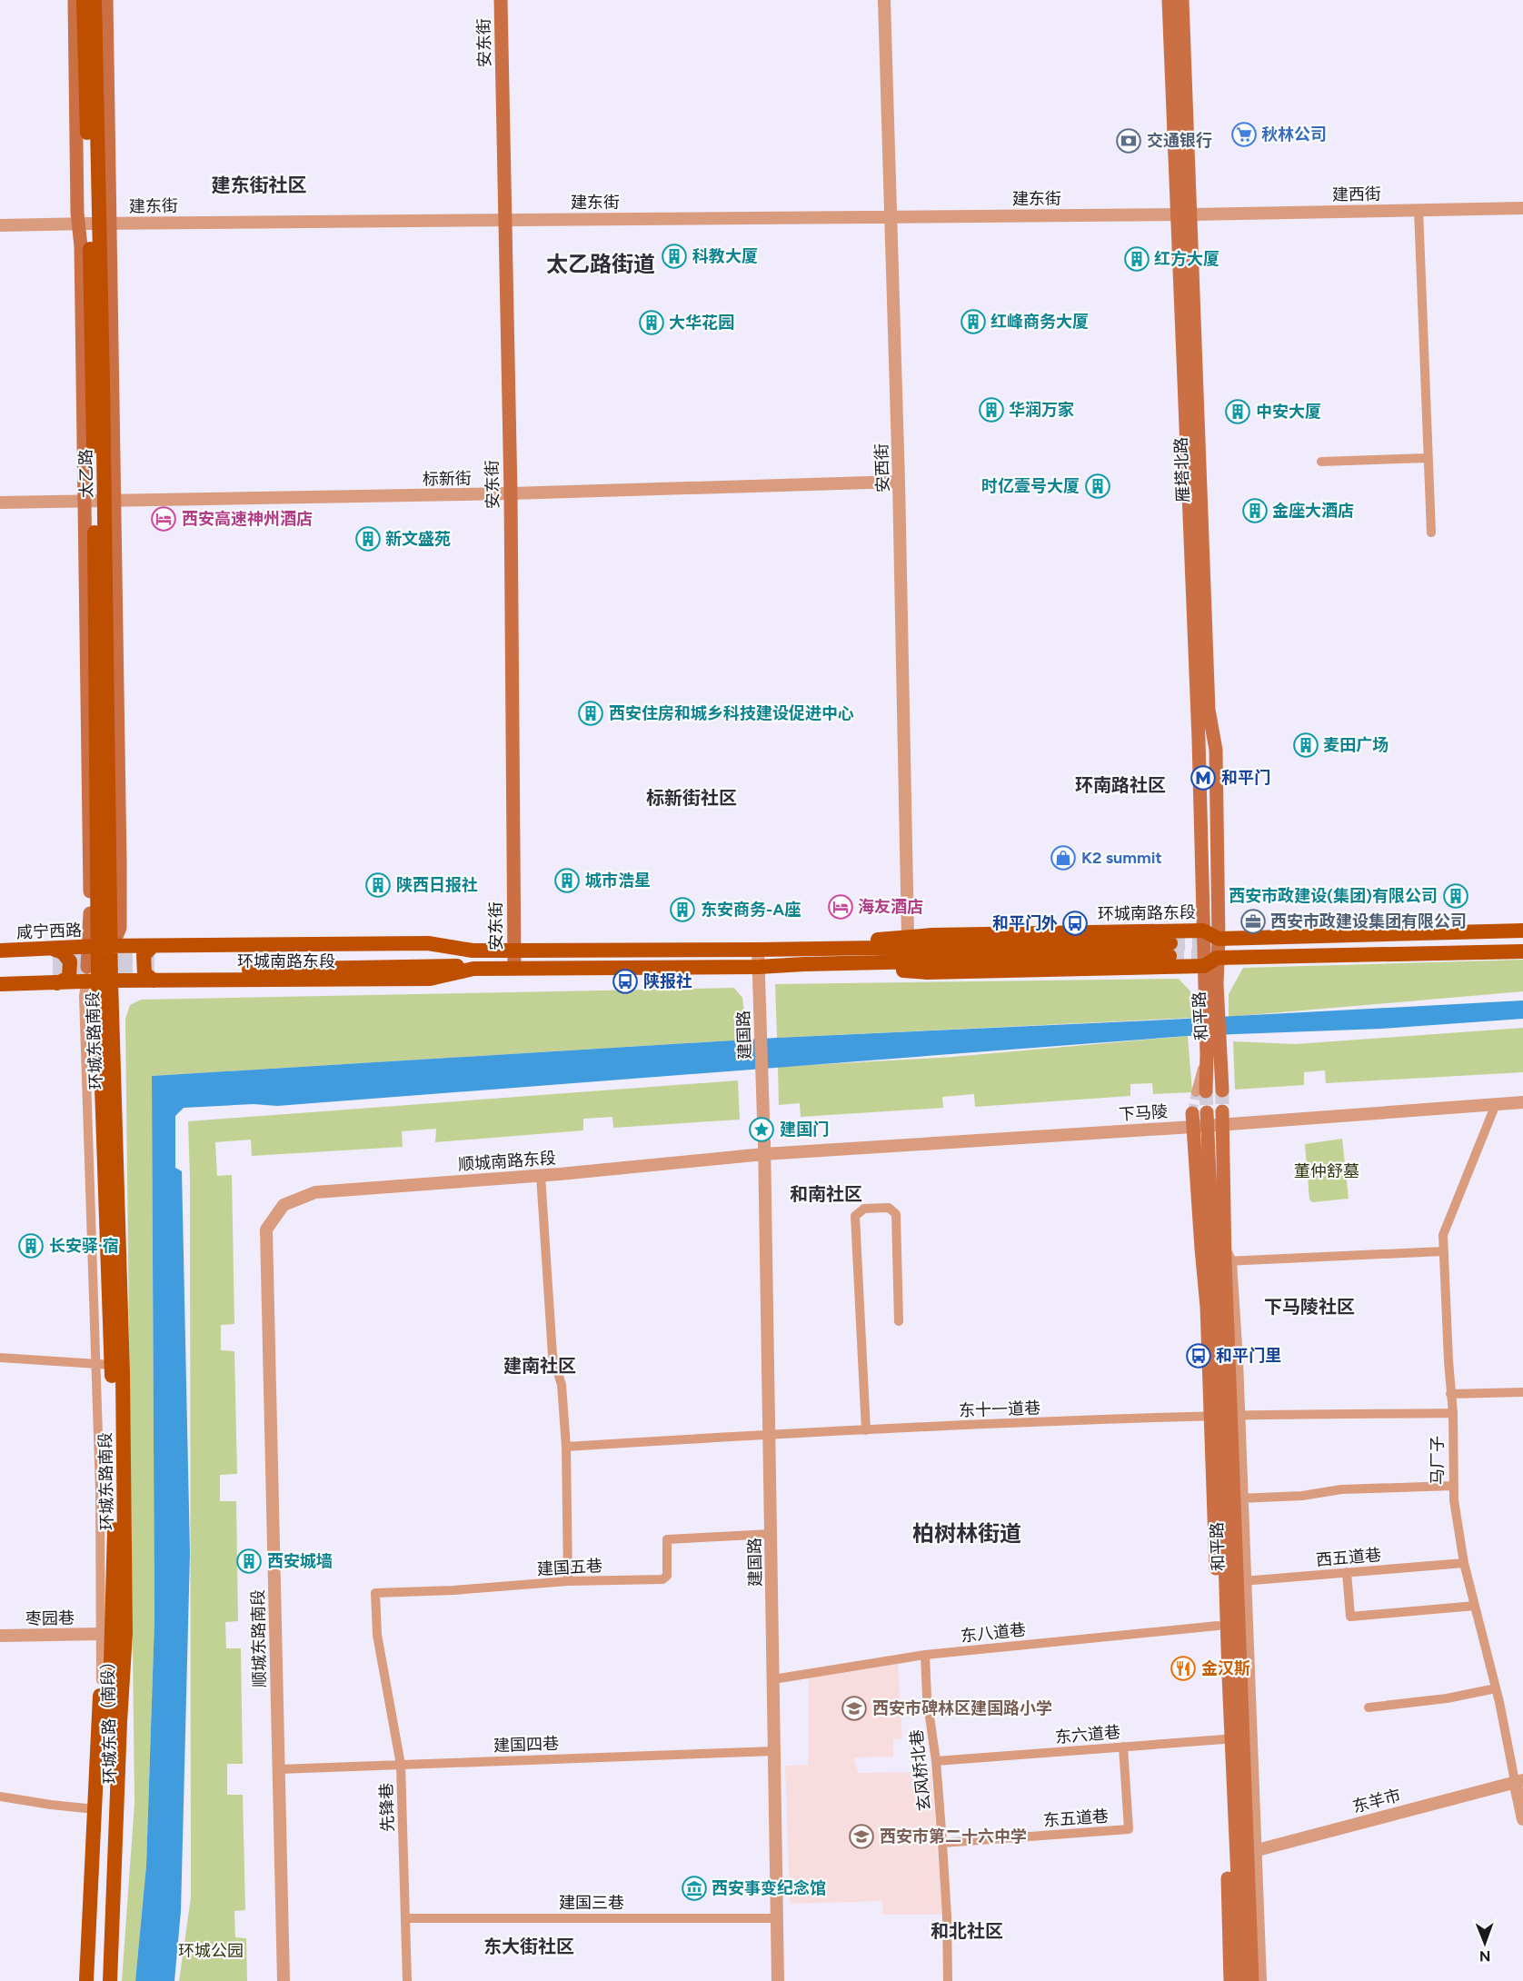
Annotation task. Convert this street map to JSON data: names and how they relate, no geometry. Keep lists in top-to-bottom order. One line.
{"streets":{"main road":["安东街","雁塔北路","太乙路","环城南路东段","咸宁西路","和平路","环城东路南段","环城东路（南段）"],"street":["建西街","建东街","安西街","标新街","建国路","下马陵","顺城南路东段","东十一道巷","马厂子","西五道巷","建国五巷","枣园巷","东八道巷","顺城东路南段","东六道巷","建国四巷","玄风桥北巷","东羊市","先锋巷","东五道巷","建国三巷"]},"crossings":[["安东街","建东街"],["安东街","标新街"],["安东街","环城南路东段"],["建西街","建东街"],["建西街","雁塔北路"],["建东街","安西街"],["建东街","雁塔北路"],["建东街","太乙路"],["安西街","标新街"],["安西街","环城南路东段"],["雁塔北路","环城南路东段"],["雁塔北路","和平路"],["太乙路","标新街"],["太乙路","环城南路东段"],["太乙路","咸宁西路"],["太乙路","环城东路南段"],["环城南路东段","咸宁西路"],["环城南路东段","和平路"],["环城南路东段","建国路"],["环城南路东段","环城东路南段"],["咸宁西路","环城东路南段"],["和平路","下马陵"],["和平路","东十一道巷"],["和平路","西五道巷"],["和平路","东六道巷"],["和平路","东羊市"],["建国路","下马陵"],["建国路","顺城南路东段"],["建国路","东十一道巷"],["建国路","建国五巷"],["建国路","东八道巷"],["建国路","建国四巷"],["建国路","建国三巷"],["环城东路南段","枣园巷"],["环城东路南段","环城东路（南段）"],["下马陵","顺城南路东段"],["下马陵","马厂子"],["顺城南路东段","顺城东路南段"],["东十一道巷","马厂子"],["马厂子","西五道巷"],["马厂子","东羊市"],["建国五巷","先锋巷"],["枣园巷","环城东路（南段）"],["东八道巷","玄风桥北巷"],["顺城东路南段","建国四巷"],["东六道巷","玄风桥北巷"],["东六道巷","东五道巷"],["建国四巷","先锋巷"],["玄风桥北巷","东五道巷"],["先锋巷","建国三巷"]],"districts":["建东街社区","太乙路街道","环南路社区","标新街社区","和南社区","下马陵社区","建南社区","柏树林街道","和北社区","东大街社区"],"parks":["董仲舒墓","环城公园"],"places":{"supermarket":["秋林公司"],"bank":["交通银行"],"building":["科教大厦","红方大厦","红峰商务大厦","大华花园","华润万家","中安大厦","时亿壹号大厦","金座大酒店","新文盛苑","西安住房和城乡科技建设促进中心","麦田广场","城市浩星","陕西日报社","西安市政建设(集团)有限公司","东安商务-A座","长安驿·宿","西安城墙"],"hotel":["西安高速神州酒店","海友酒店"],"metro station":["和平门"],"shop":["K2 summit"],"office":["西安市政建设集团有限公司"],"bus stop":["和平门外","陕报社","和平门里"],"place":["建国门"],"restaurant":["金汉斯"],"school or university":["西安市碑林区建国路小学","西安市第二十六中学"],"museum":["西安事变纪念馆"]},"north":"bottom"}
